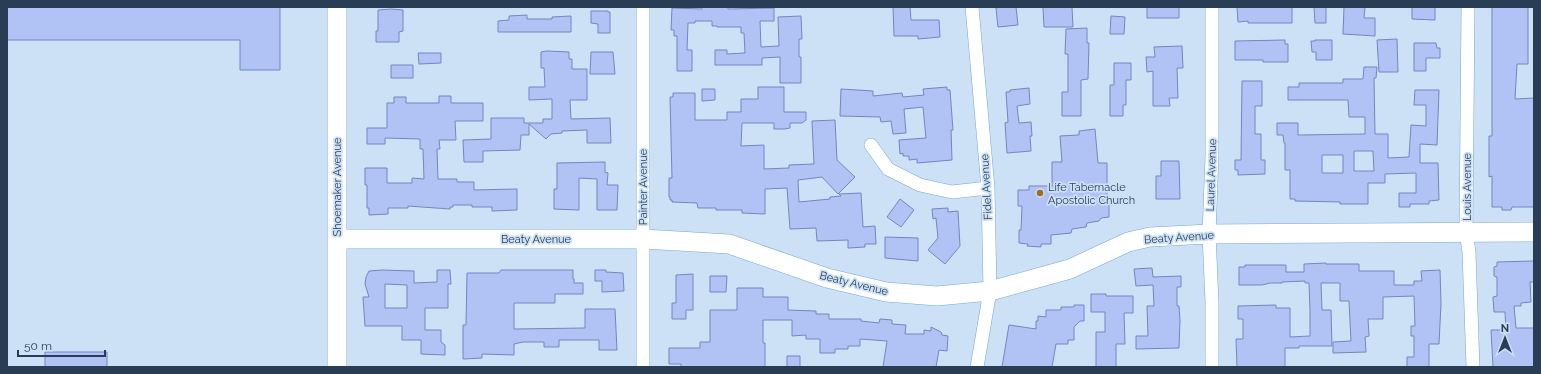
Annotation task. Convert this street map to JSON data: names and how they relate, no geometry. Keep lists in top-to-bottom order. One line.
{"streets":{"street":["Laurel Avenue","Shoemaker Avenue","Painter Avenue","Fidel Avenue","Louis Avenue","Beaty Avenue"]},"crossings":[["Laurel Avenue","Beaty Avenue"],["Shoemaker Avenue","Beaty Avenue"],["Painter Avenue","Beaty Avenue"],["Fidel Avenue","Beaty Avenue"],["Louis Avenue","Beaty Avenue"]],"places":["Life Tabernacle Apostolic Church"],"scale_bar":"50 m","north":"top"}
